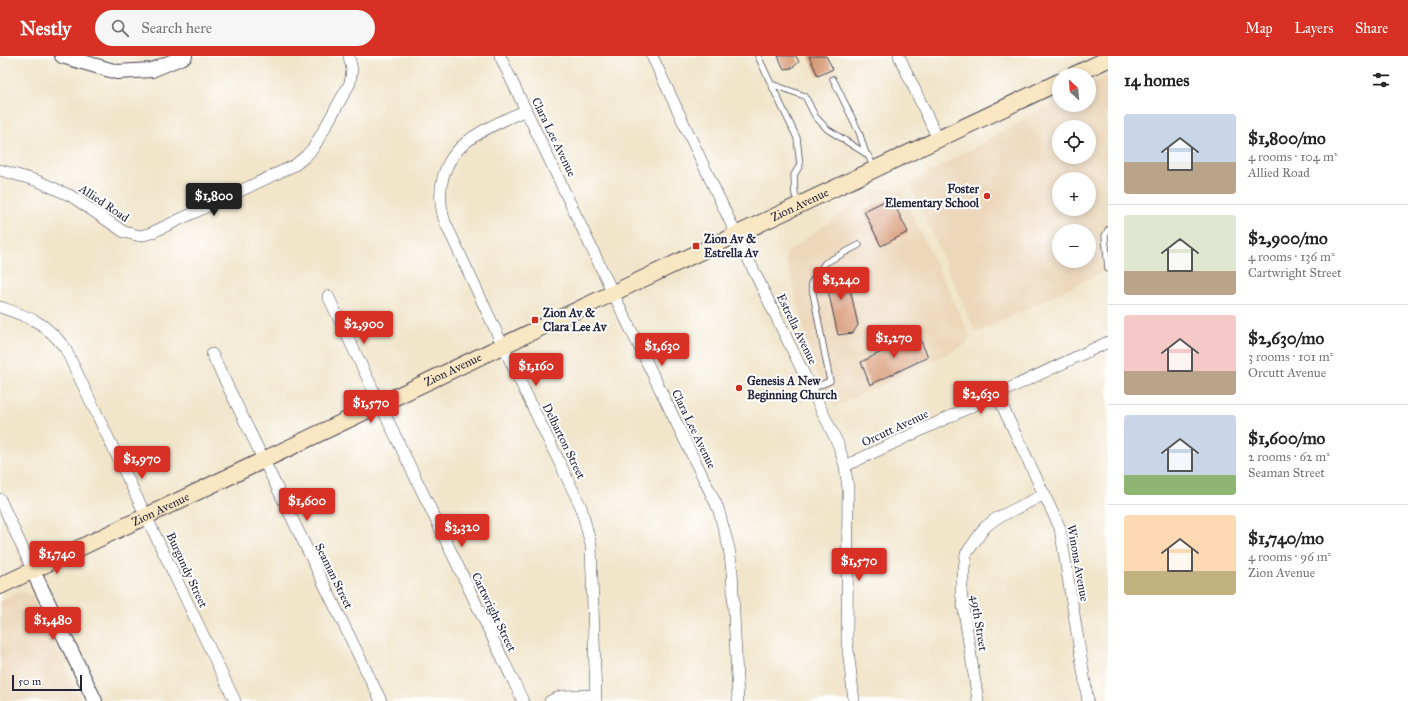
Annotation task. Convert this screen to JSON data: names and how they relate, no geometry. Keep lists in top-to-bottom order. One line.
{"streets":{"main road":["Zion Avenue"],"street":["Clara Lee Avenue","Allied Road","Estrella Avenue","Orcutt Avenue","Delbarton Street","Winona Avenue","Burgundy Street","Seaman Street","Cartwright Street","49th Street"]},"crossings":[["Clara Lee Avenue","Zion Avenue"],["Clara Lee Avenue","Delbarton Street"],["Zion Avenue","Estrella Avenue"],["Zion Avenue","Delbarton Street"],["Zion Avenue","Burgundy Street"],["Zion Avenue","Seaman Street"],["Zion Avenue","Cartwright Street"],["Estrella Avenue","Orcutt Avenue"],["Orcutt Avenue","Winona Avenue"],["Winona Avenue","49th Street"]],"places":{"other":["Foster Elementary School","Genesis A New Beginning Church"],"transit":["Zion Av & Estrella Av","Zion Av & Clara Lee Av"]},"scale_bar":"50 m","north":"top left","page":{"header":"Nestly","search":"Search here","nav":["Map","Layers","Share"],"heading":"14 homes","map_buttons":["+","−"],"list":[{"name":"$1,800/mo","note":"4 rooms · 104 m² · Allied Road"},{"name":"$2,900/mo","note":"4 rooms · 136 m² · Cartwright Street"},{"name":"$2,630/mo","note":"3 rooms · 101 m² · Orcutt Avenue"},{"name":"$1,600/mo","note":"2 rooms · 62 m² · Seaman Street"},{"name":"$1,740/mo","note":"4 rooms · 96 m² · Zion Avenue"}],"price":["$1,800","$1,240","$2,900","$1,270","$1,630","$1,160","$2,630","$1,570","$1,970","$1,600","$3,320","$1,740","$1,570","$1,480"],"scale":"50 m"}}
